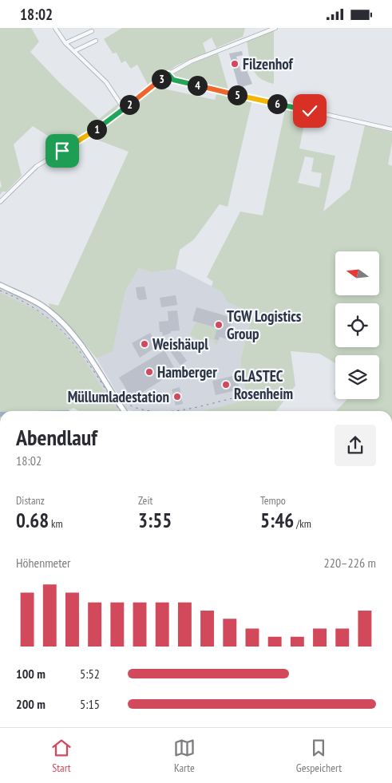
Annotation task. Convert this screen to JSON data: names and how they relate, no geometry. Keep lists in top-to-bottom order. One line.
{"places":["Filzenhof","TGW Logistics Group","Weishäupl","Hamberger","GLASTEC Rosenheim","Müllumladestation"],"north":"left","page":{"status":"18:02","pins":["3","4","5","6","2","1"],"heading":["Abendlauf","18:02"],"stats":[["Distanz","0.68 km"],["Zeit","3:55"],["Tempo","5:46 /km"]],"chart":["Höhenmeter","220–226 m"],"list":[{"name":"100 m","note":"5:52"},{"name":"200 m","note":"5:15"}],"tabs":["Start","Karte","Gespeichert"]}}
